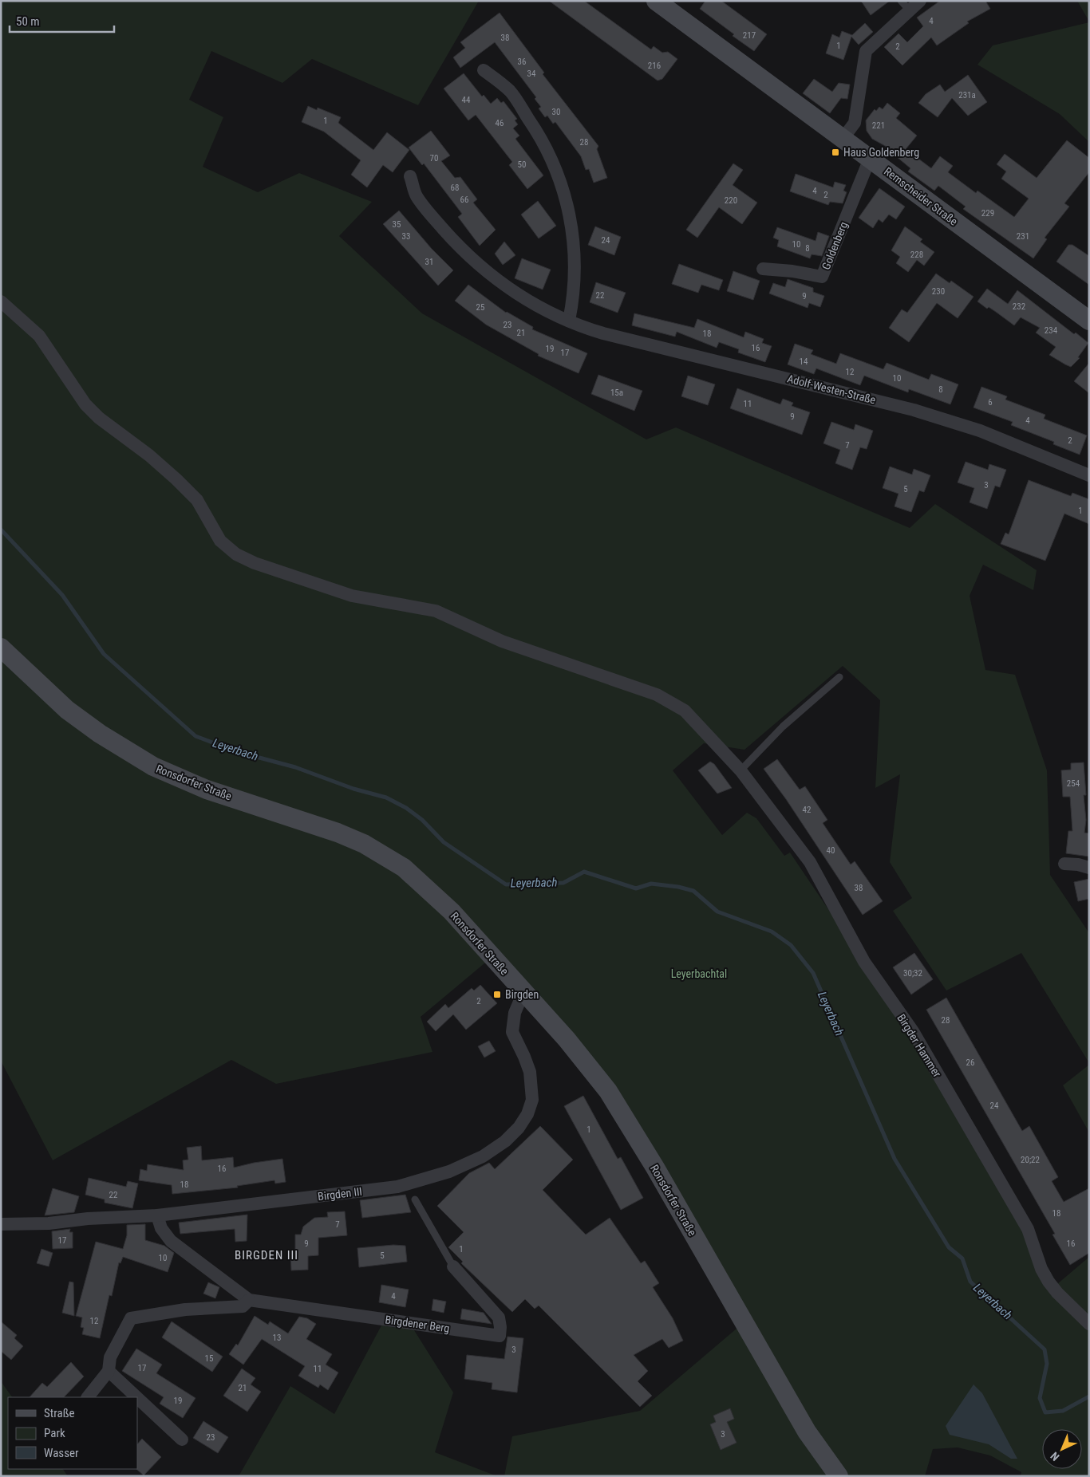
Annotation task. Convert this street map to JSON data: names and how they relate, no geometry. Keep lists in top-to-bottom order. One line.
{"streets":{"main road":["Remscheider Straße","Ronsdorfer Straße"],"street":["Goldenberg","Adolf-Westen-Straße","Birgder Hammer","Birgden III","Birgdener Berg"]},"crossings":[["Remscheider Straße","Goldenberg"],["Ronsdorfer Straße","Birgden III"],["Birgden III","Birgdener Berg"]],"districts":["BIRGDEN III"],"water":["Leyerbach"],"parks":["Leyerbachtal"],"places":{"transit":["Haus Goldenberg","Birgden"]},"house_numbers":["4","217","38","1","2","36","216","34","231a","44","30","1","46","221","28","70","50","68","4","2","66","220","229","35","33","231","24","10","8","228","31","230","22","9","232","25","23","234","21","18","16","19","17","14","12","10","8","15a","6","11","9","4","2","7","3","5","1","254","42","40","38","30;32","2","28","26","24","1","20;22","16","18","22","18","7","17","9","16","1","5","10","4","12","13","3","15","17","11","21","19","3","23"],"legend":["Straße","Park","Wasser"],"scale_bar":"50 m","north":"bottom left"}
